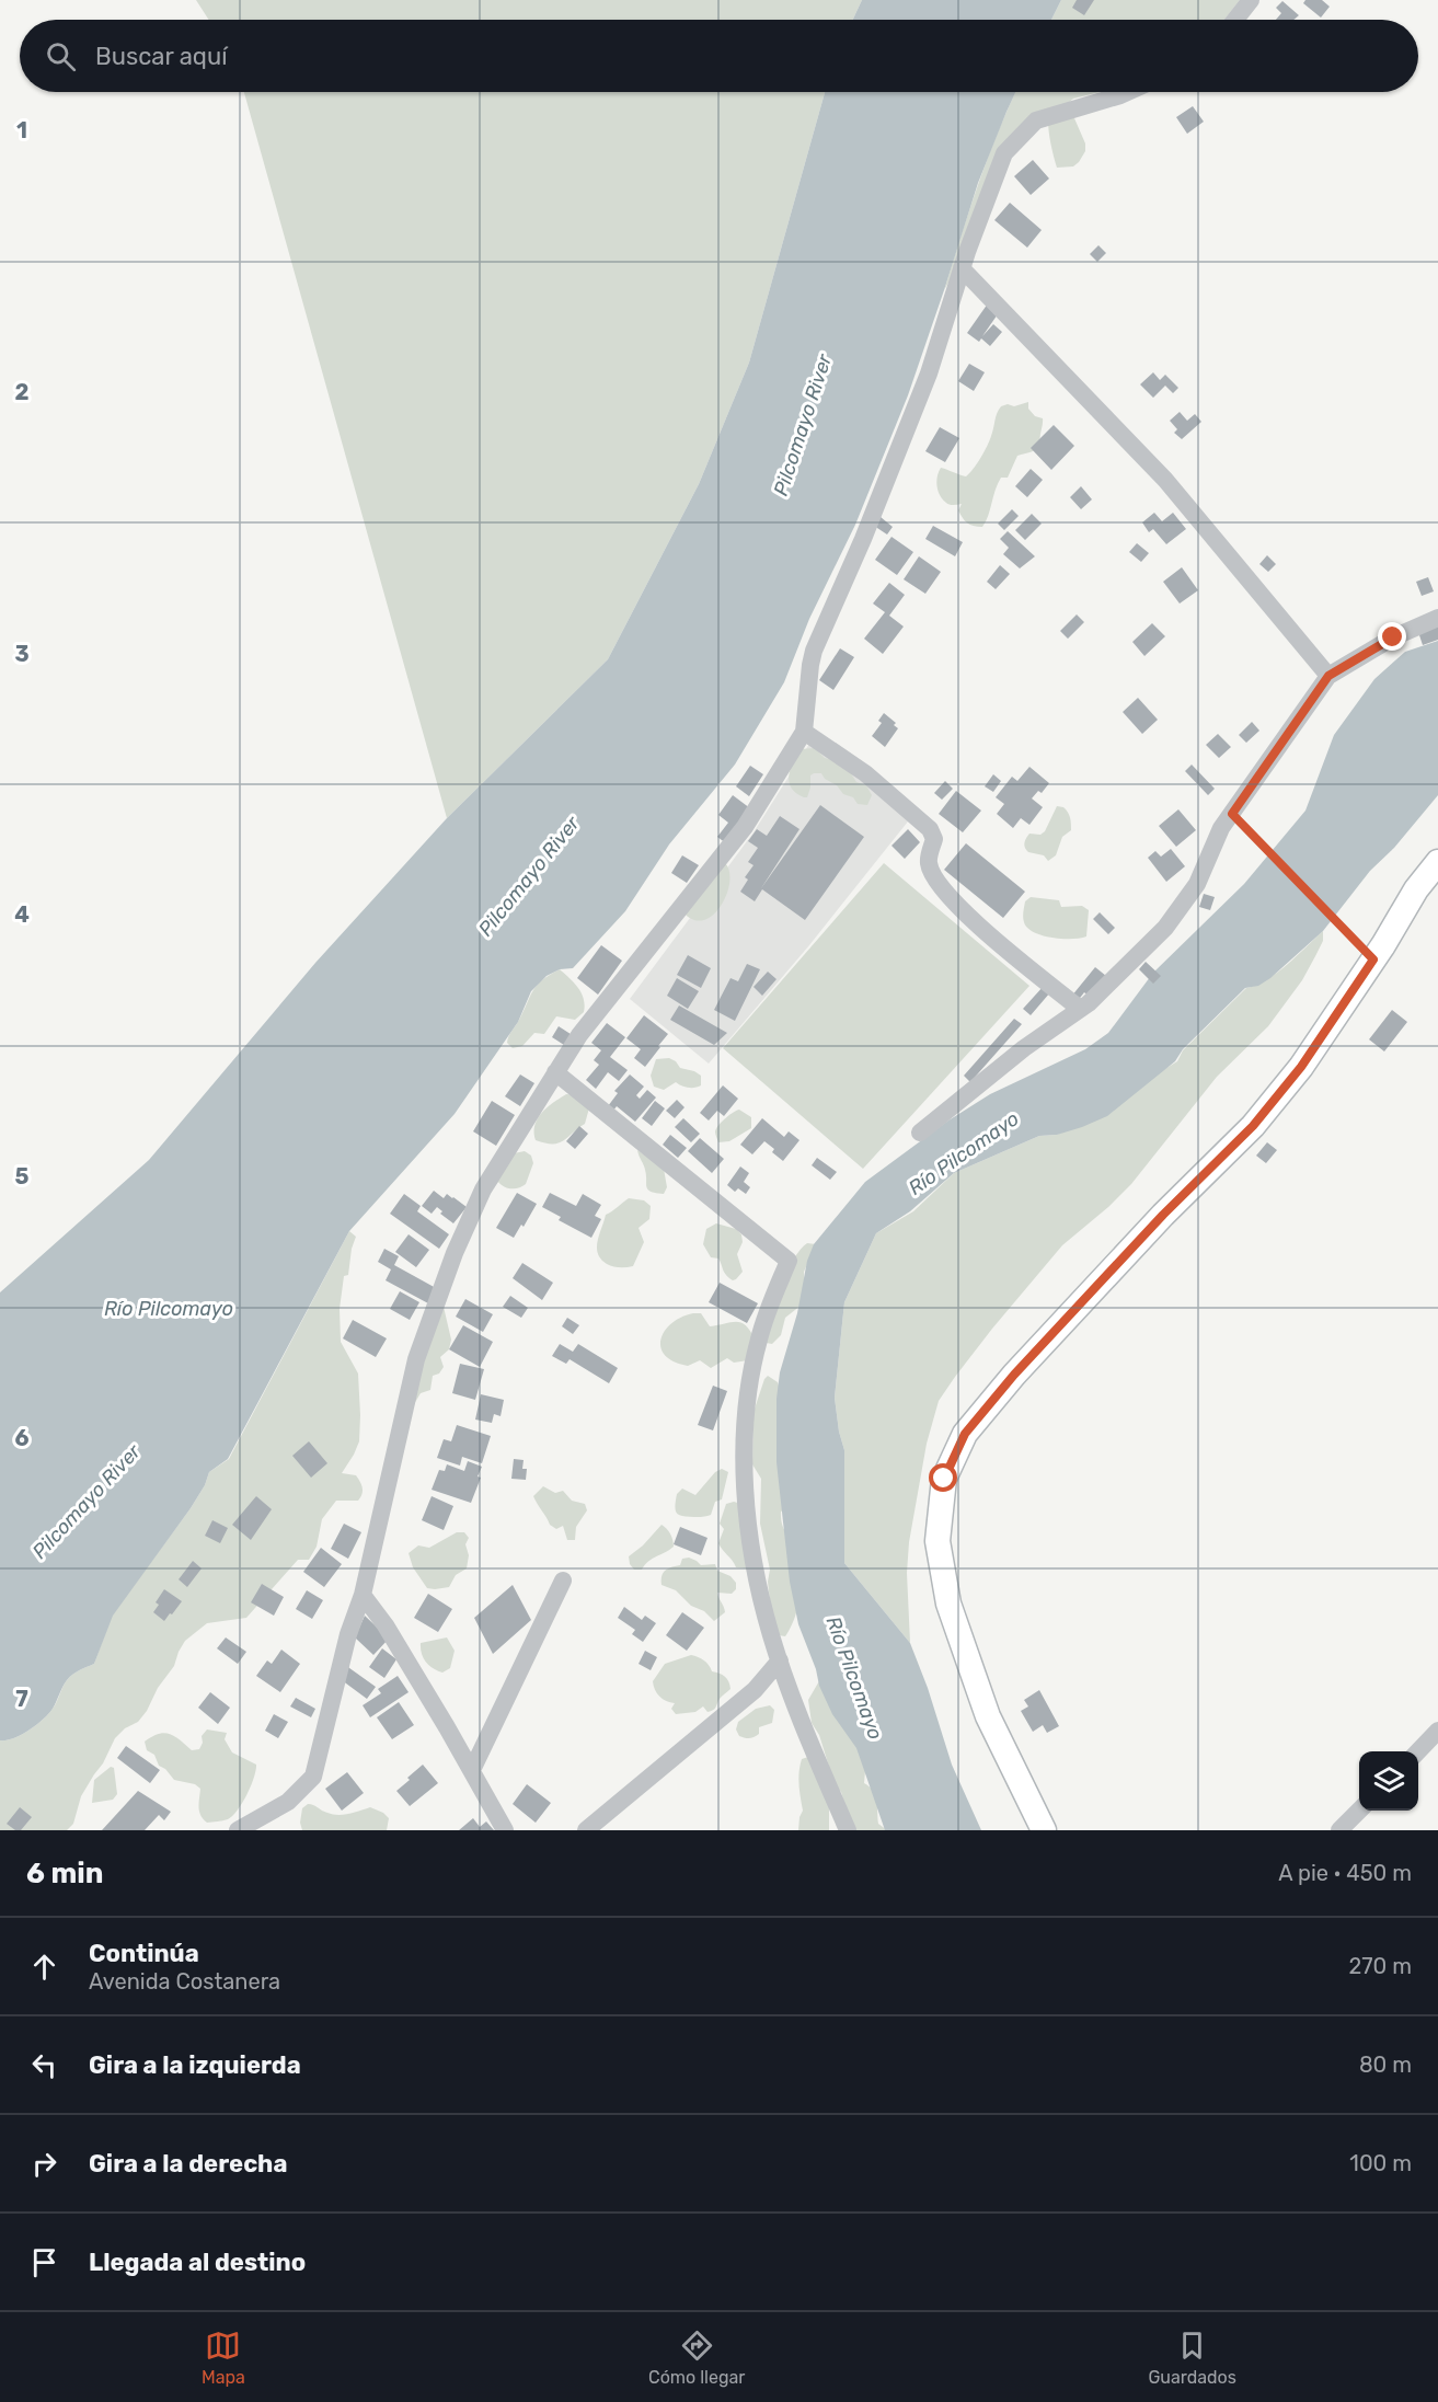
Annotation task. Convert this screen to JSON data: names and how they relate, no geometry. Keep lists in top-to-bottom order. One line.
{"water":["Pilcomayo River","Río Pilcomayo"],"page":{"search":"Buscar aquí","heading":["6 min","A pie · 450 m"],"list":[["Continúa","Avenida Costanera","270 m"],["Gira a la izquierda","80 m"],["Gira a la derecha","100 m"],"Llegada al destino"],"nav":["Mapa","Cómo llegar","Guardados"]},"grid":{"rows":["1","2","3","4","5","6","7"]}}
